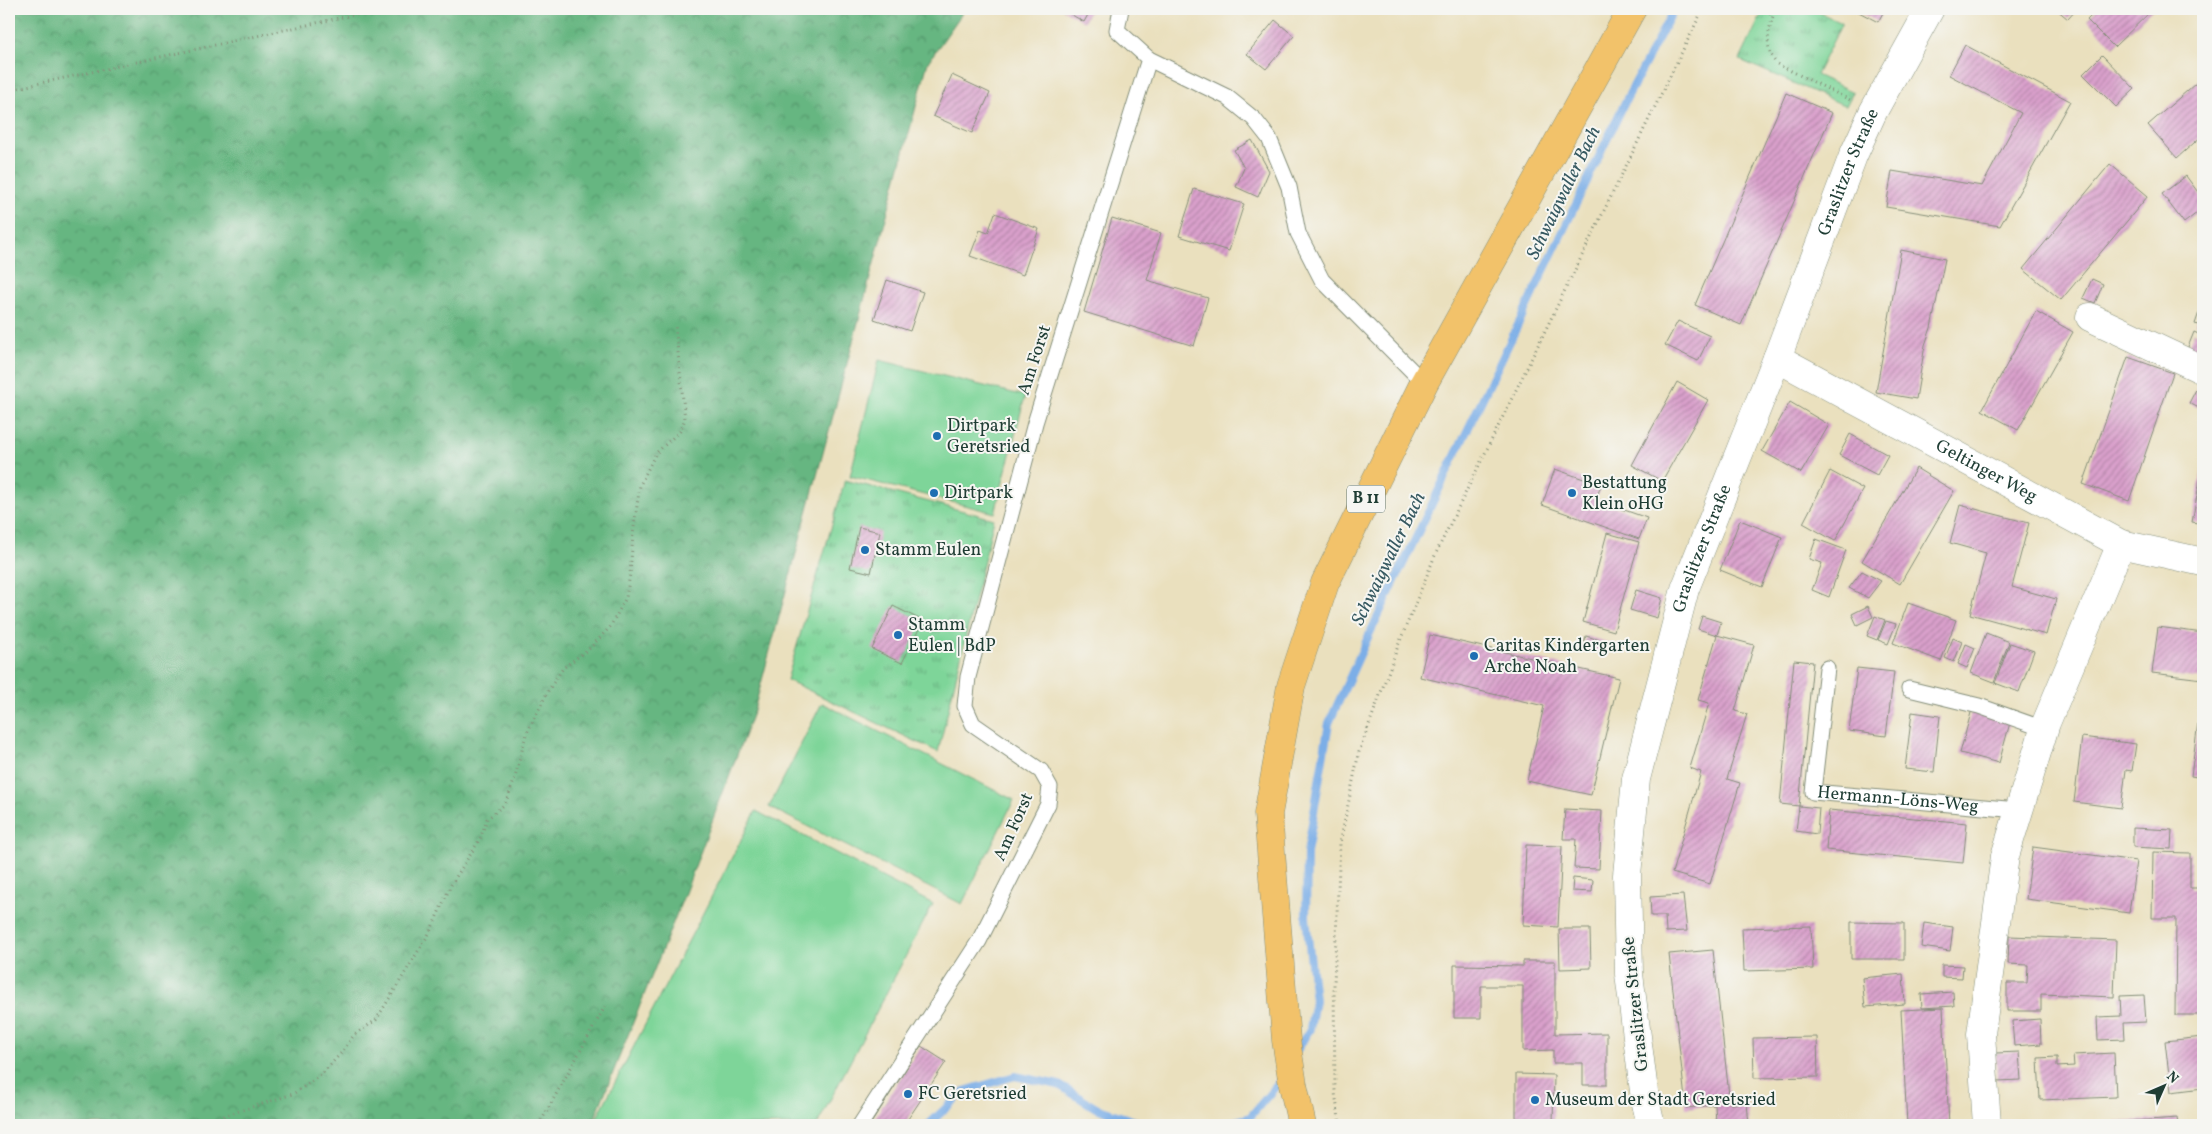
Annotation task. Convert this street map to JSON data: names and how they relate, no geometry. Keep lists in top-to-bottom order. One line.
{"streets":{"main road":["B 11"],"street":["Graslitzer Straße","Geltinger Weg"],"lane":["Am Forst","Hermann-Löns-Weg"]},"crossings":[["Graslitzer Straße","Geltinger Weg"]],"water":["Schwaigwaller Bach"],"places":["Dirtpark Geretsried","Dirtpark","Bestattung Klein oHG","Stamm Eulen","Stamm Eulen | BdP","Caritas Kindergarten Arche Noah","FC Geretsried","Museum der Stadt Geretsried"],"north":"top right"}
